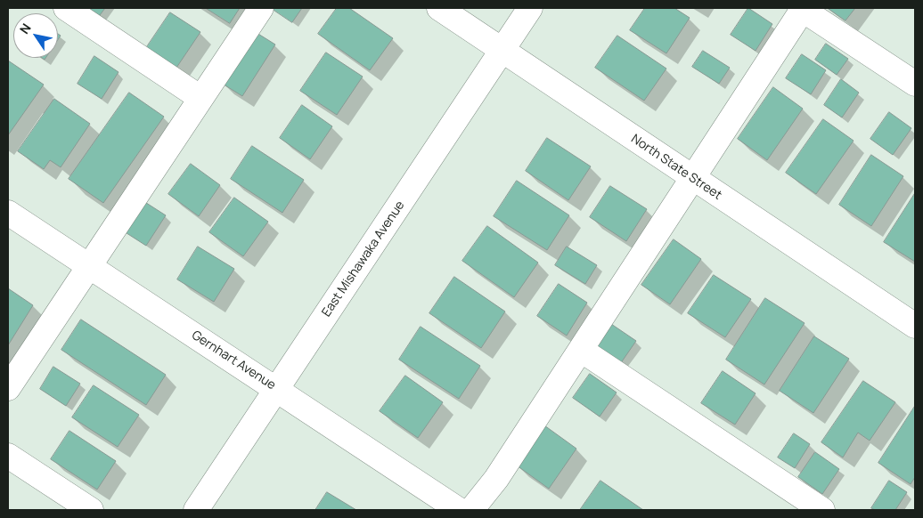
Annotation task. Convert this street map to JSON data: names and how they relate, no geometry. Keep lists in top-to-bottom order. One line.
{"streets":{"street":["North State Street","East Mishawaka Avenue","Gernhart Avenue"]},"crossings":[["North State Street","East Mishawaka Avenue"],["East Mishawaka Avenue","Gernhart Avenue"]],"north":"top left"}
